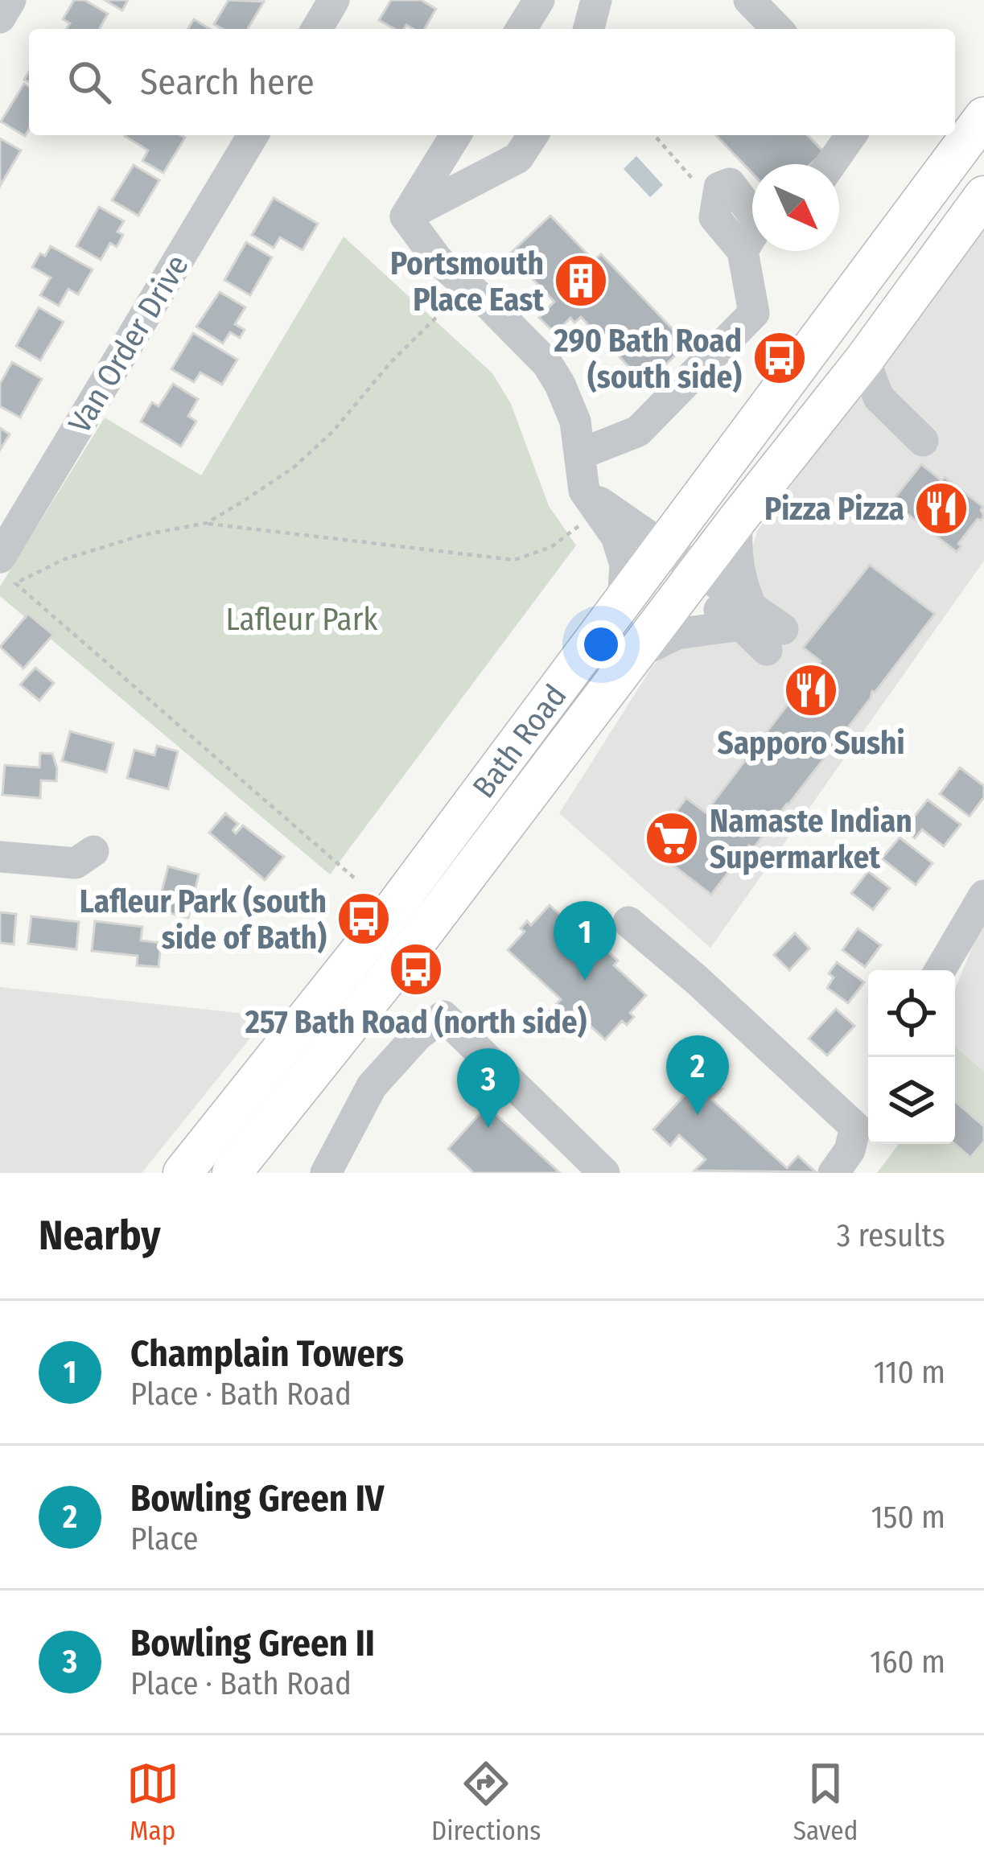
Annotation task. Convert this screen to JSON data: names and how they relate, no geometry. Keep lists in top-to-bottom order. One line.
{"streets":{"main road":["Bath Road"],"street":["Van Order Drive"]},"parks":["Lafleur Park"],"places":{"building":["Portsmouth Place East"],"bus stop":["290 Bath Road (south side)","Lafleur Park (south side of Bath)","257 Bath Road (north side)"],"restaurant":["Pizza Pizza","Sapporo Sushi"],"supermarket":["Namaste Indian Supermarket"]},"north":"bottom right","page":{"search":"Search here","pins":["1","2","3"],"heading":["Nearby","3 results"],"list":[{"mark":"1","name":"Champlain Towers","note":"Place · Bath Road","value":"110 m"},{"mark":"2","name":"Bowling Green IV","note":"Place","value":"150 m"},{"mark":"3","name":"Bowling Green II","note":"Place · Bath Road","value":"160 m"}],"nav":["Map","Directions","Saved"]}}
